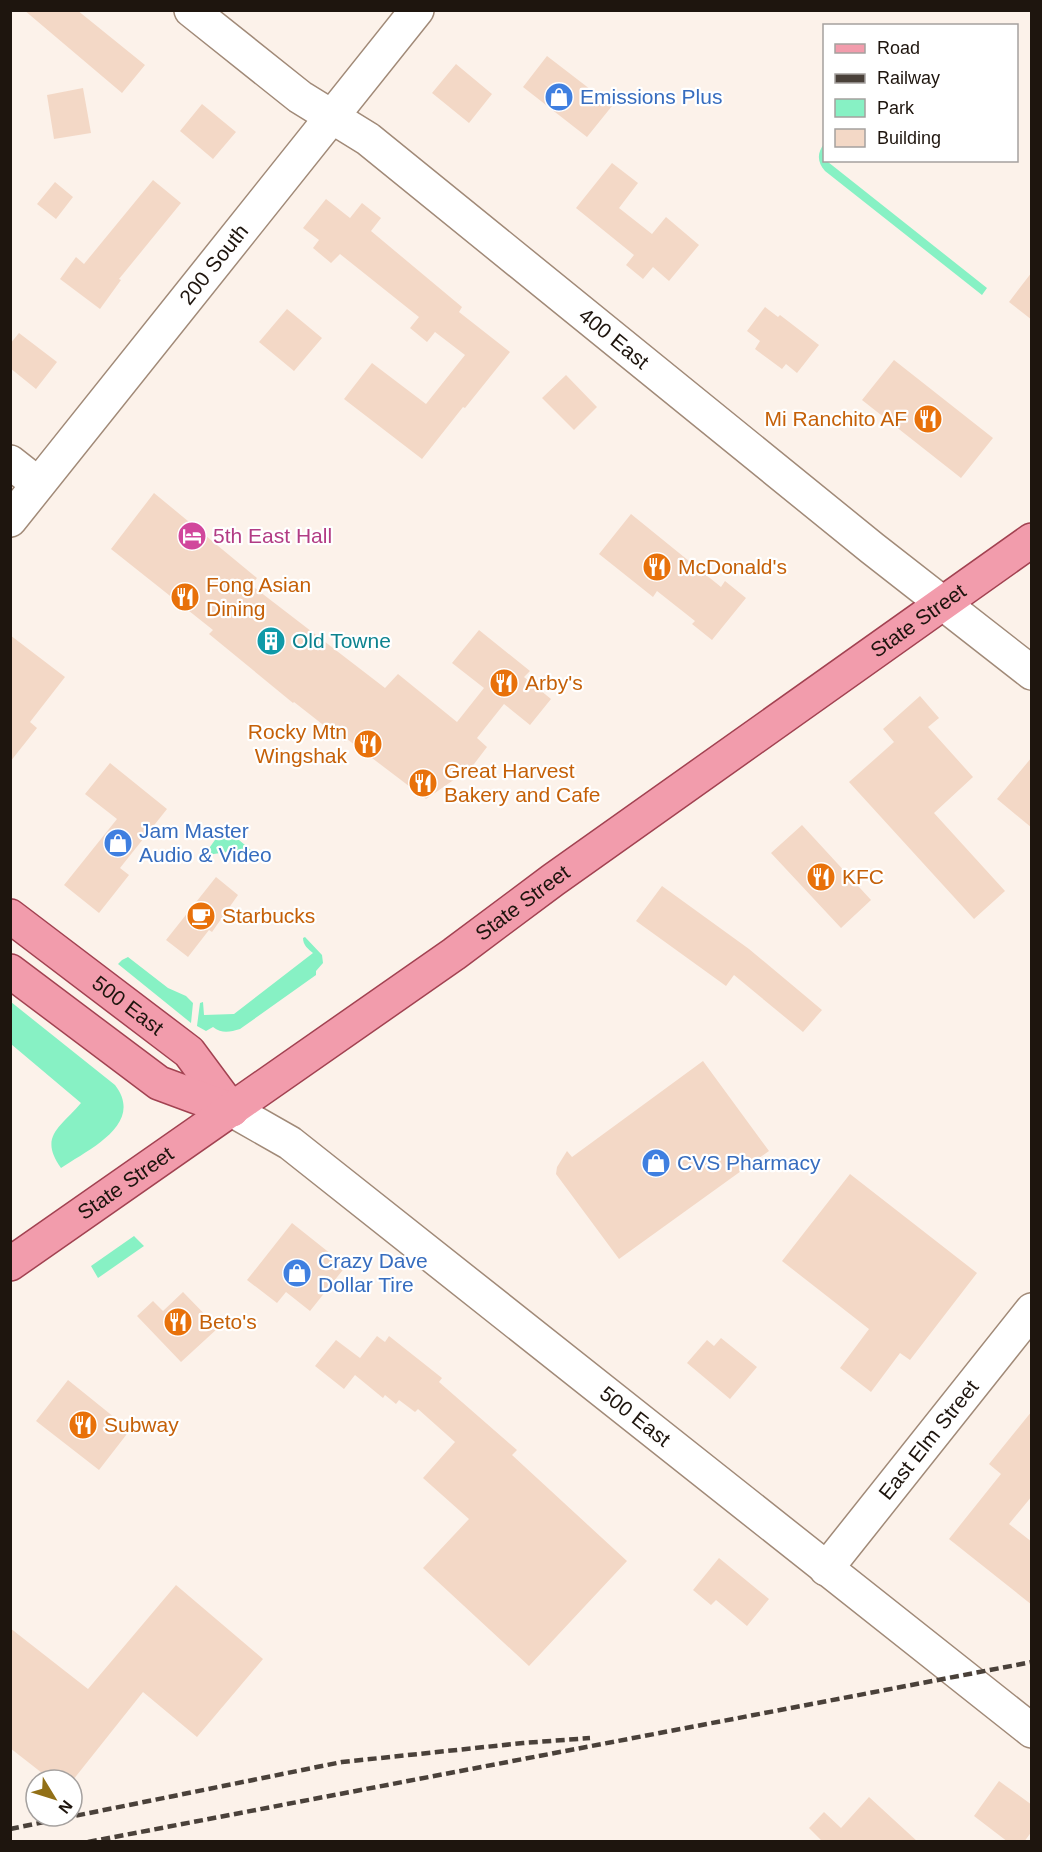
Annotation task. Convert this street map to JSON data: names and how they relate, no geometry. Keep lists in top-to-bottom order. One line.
{"streets":{"main road":["State Street","500 East"],"street":["200 South","400 East","East Elm Street"]},"crossings":[["200 South","400 East"],["400 East","State Street"],["State Street","500 East"],["500 East","East Elm Street"]],"places":{"shop":["Emissions Plus","Jam Master Audio & Video","CVS Pharmacy","Crazy Dave Dollar Tire"],"restaurant":["Mi Ranchito AF","McDonald's","Fong Asian Dining","Arby's","Rocky Mtn Wingshak","Great Harvest Bakery and Cafe","KFC","Beto's","Subway"],"hotel":["5th East Hall"],"building":["Old Towne"],"cafe":["Starbucks"]},"legend":["Road","Railway","Park","Building"],"north":"bottom right"}
